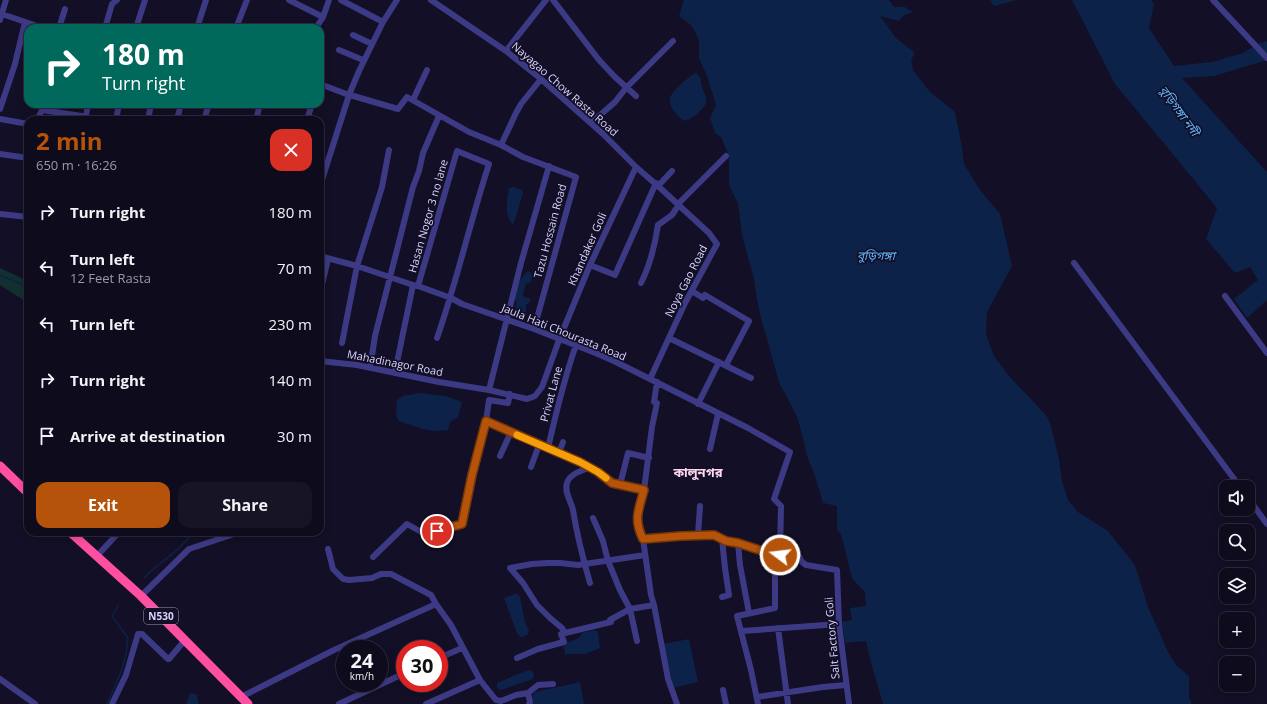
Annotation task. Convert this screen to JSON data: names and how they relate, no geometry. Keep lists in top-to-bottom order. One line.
{"streets":{"highway":["N530"],"street":["Nayagao Chow Rasta Road","Hasan Nogor 3 no lane","Tazu Hossain Road","Khandaker Goli","Noya Gao Road","Jaula Hati Chourasta Road","Mahadinagor Road","Privat Lane","Salt Factory Goli"]},"crossings":[["Nayagao Chow Rasta Road","Khandaker Goli"],["Nayagao Chow Rasta Road","Noya Gao Road"],["Hasan Nogor 3 no lane","Jaula Hati Chourasta Road"],["Hasan Nogor 3 no lane","Mahadinagor Road"],["Tazu Hossain Road","Jaula Hati Chourasta Road"],["Khandaker Goli","Jaula Hati Chourasta Road"],["Khandaker Goli","Mahadinagor Road"],["Noya Gao Road","Jaula Hati Chourasta Road"],["Jaula Hati Chourasta Road","Privat Lane"],["Jaula Hati Chourasta Road","Salt Factory Goli"]],"districts":["কালুনগর"],"water":["বুড়িগঙ্গা নদী","বুড়িগঙ্গা"],"page":{"turn":["180 m","Turn right"],"heading":["2 min","650 m · 16:26"],"list":[{"name":"Turn right","value":"180 m"},{"name":"Turn left","note":"12 Feet Rasta","value":"70 m"},{"name":"Turn left","value":"230 m"},{"name":"Turn right","value":"140 m"},{"name":"Arrive at destination","value":"30 m"}],"buttons":["Exit","Share"],"map_buttons":["+","−"],"speed":"24 km/h","limit":"30"}}
